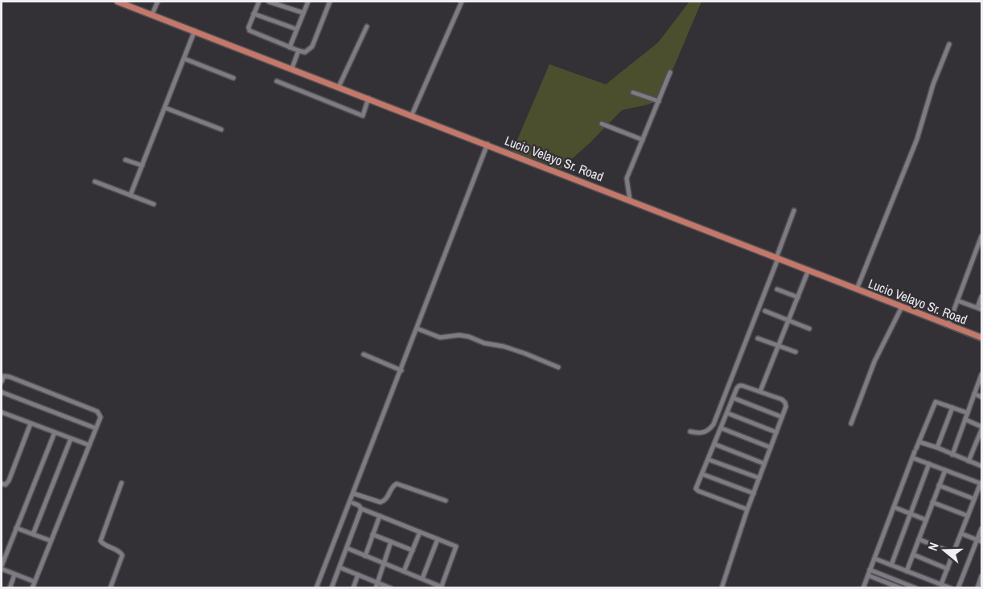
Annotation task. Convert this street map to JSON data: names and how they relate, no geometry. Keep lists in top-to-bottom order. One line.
{"streets":{"main road":["Lucio Velayo Sr. Road"]},"north":"left"}
